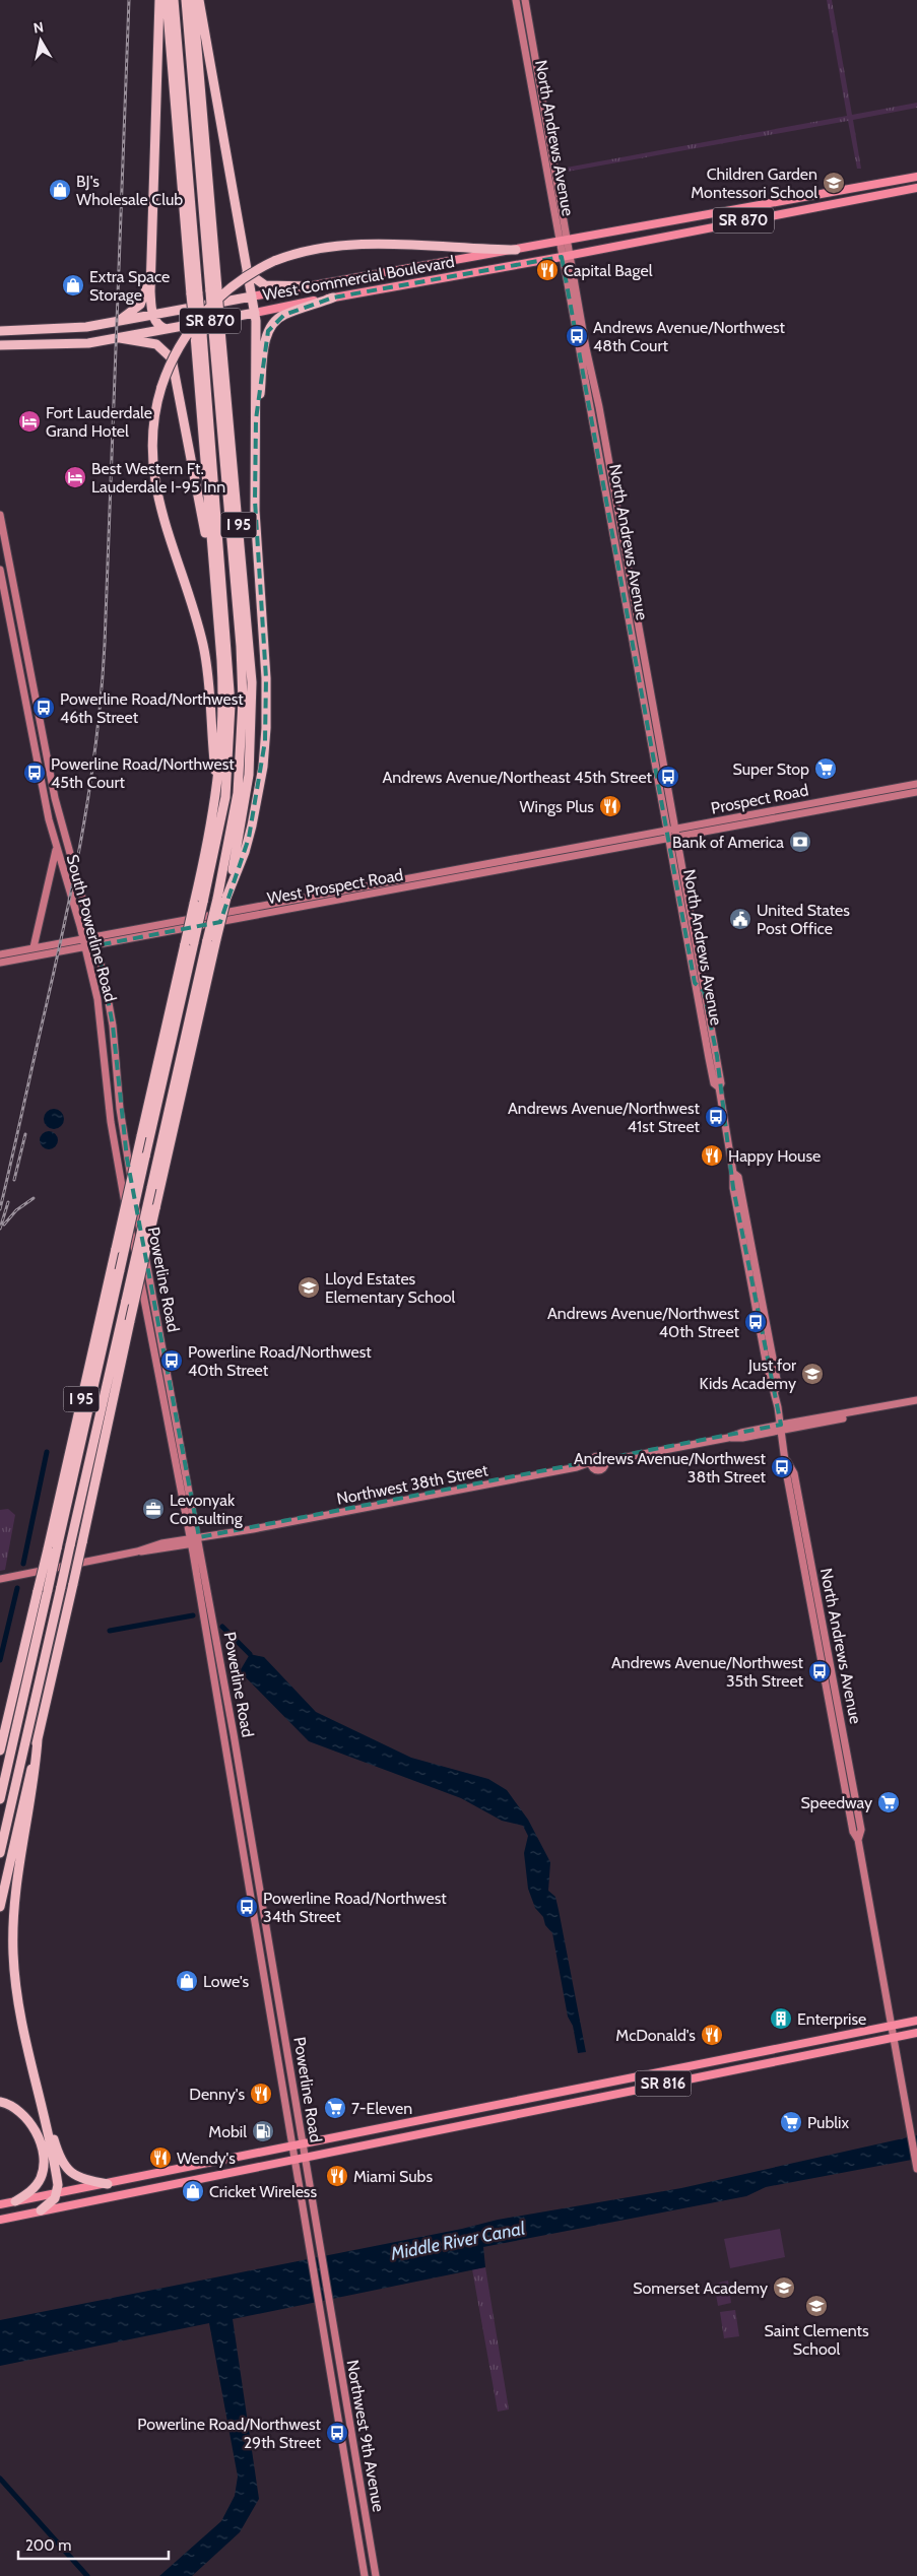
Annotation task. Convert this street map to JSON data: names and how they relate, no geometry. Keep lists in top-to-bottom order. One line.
{"streets":{"highway":["SR 870","West Commercial Boulevard","I 95"],"main road":["North Andrews Avenue","Prospect Road","West Prospect Road","South Powerline Road","Powerline Road","Northwest 38th Street","SR 816","Northwest 9th Avenue"]},"crossings":[["North Andrews Avenue","SR 870"],["North Andrews Avenue","West Commercial Boulevard"],["North Andrews Avenue","Prospect Road"],["North Andrews Avenue","West Prospect Road"],["North Andrews Avenue","SR 816"],["SR 870","West Commercial Boulevard"],["Prospect Road","West Prospect Road"],["West Prospect Road","South Powerline Road"],["South Powerline Road","Powerline Road"],["Powerline Road","Northwest 38th Street"],["Powerline Road","SR 816"],["Powerline Road","Northwest 9th Avenue"]],"water":["Middle River Canal"],"places":{"school or university":["Children Garden Montessori School","Lloyd Estates Elementary School","Just for Kids Academy","Somerset Academy","Saint Clements School"],"shop":["BJ's Wholesale Club","Extra Space Storage","Lowe's","Cricket Wireless"],"restaurant":["Capital Bagel","Wings Plus","Happy House","McDonald's","Denny's","Wendy's","Miami Subs"],"bus stop":["Andrews Avenue/Northwest 48th Court","Powerline Road/Northwest 46th Street","Powerline Road/Northwest 45th Court","Andrews Avenue/Northeast 45th Street","Andrews Avenue/Northwest 41st Street","Andrews Avenue/Northwest 40th Street","Powerline Road/Northwest 40th Street","Andrews Avenue/Northwest 38th Street","Andrews Avenue/Northwest 35th Street","Powerline Road/Northwest 34th Street","Powerline Road/Northwest 29th Street"],"hotel":["Fort Lauderdale Grand Hotel","Best Western Ft. Lauderdale I-95 Inn"],"supermarket":["Super Stop","Speedway","7-Eleven","Publix"],"bank":["Bank of America"],"public building":["United States Post Office"],"office":["Levonyak Consulting"],"building":["Enterprise"],"fuel station":["Mobil"]},"scale_bar":"200 m","north":"top"}
